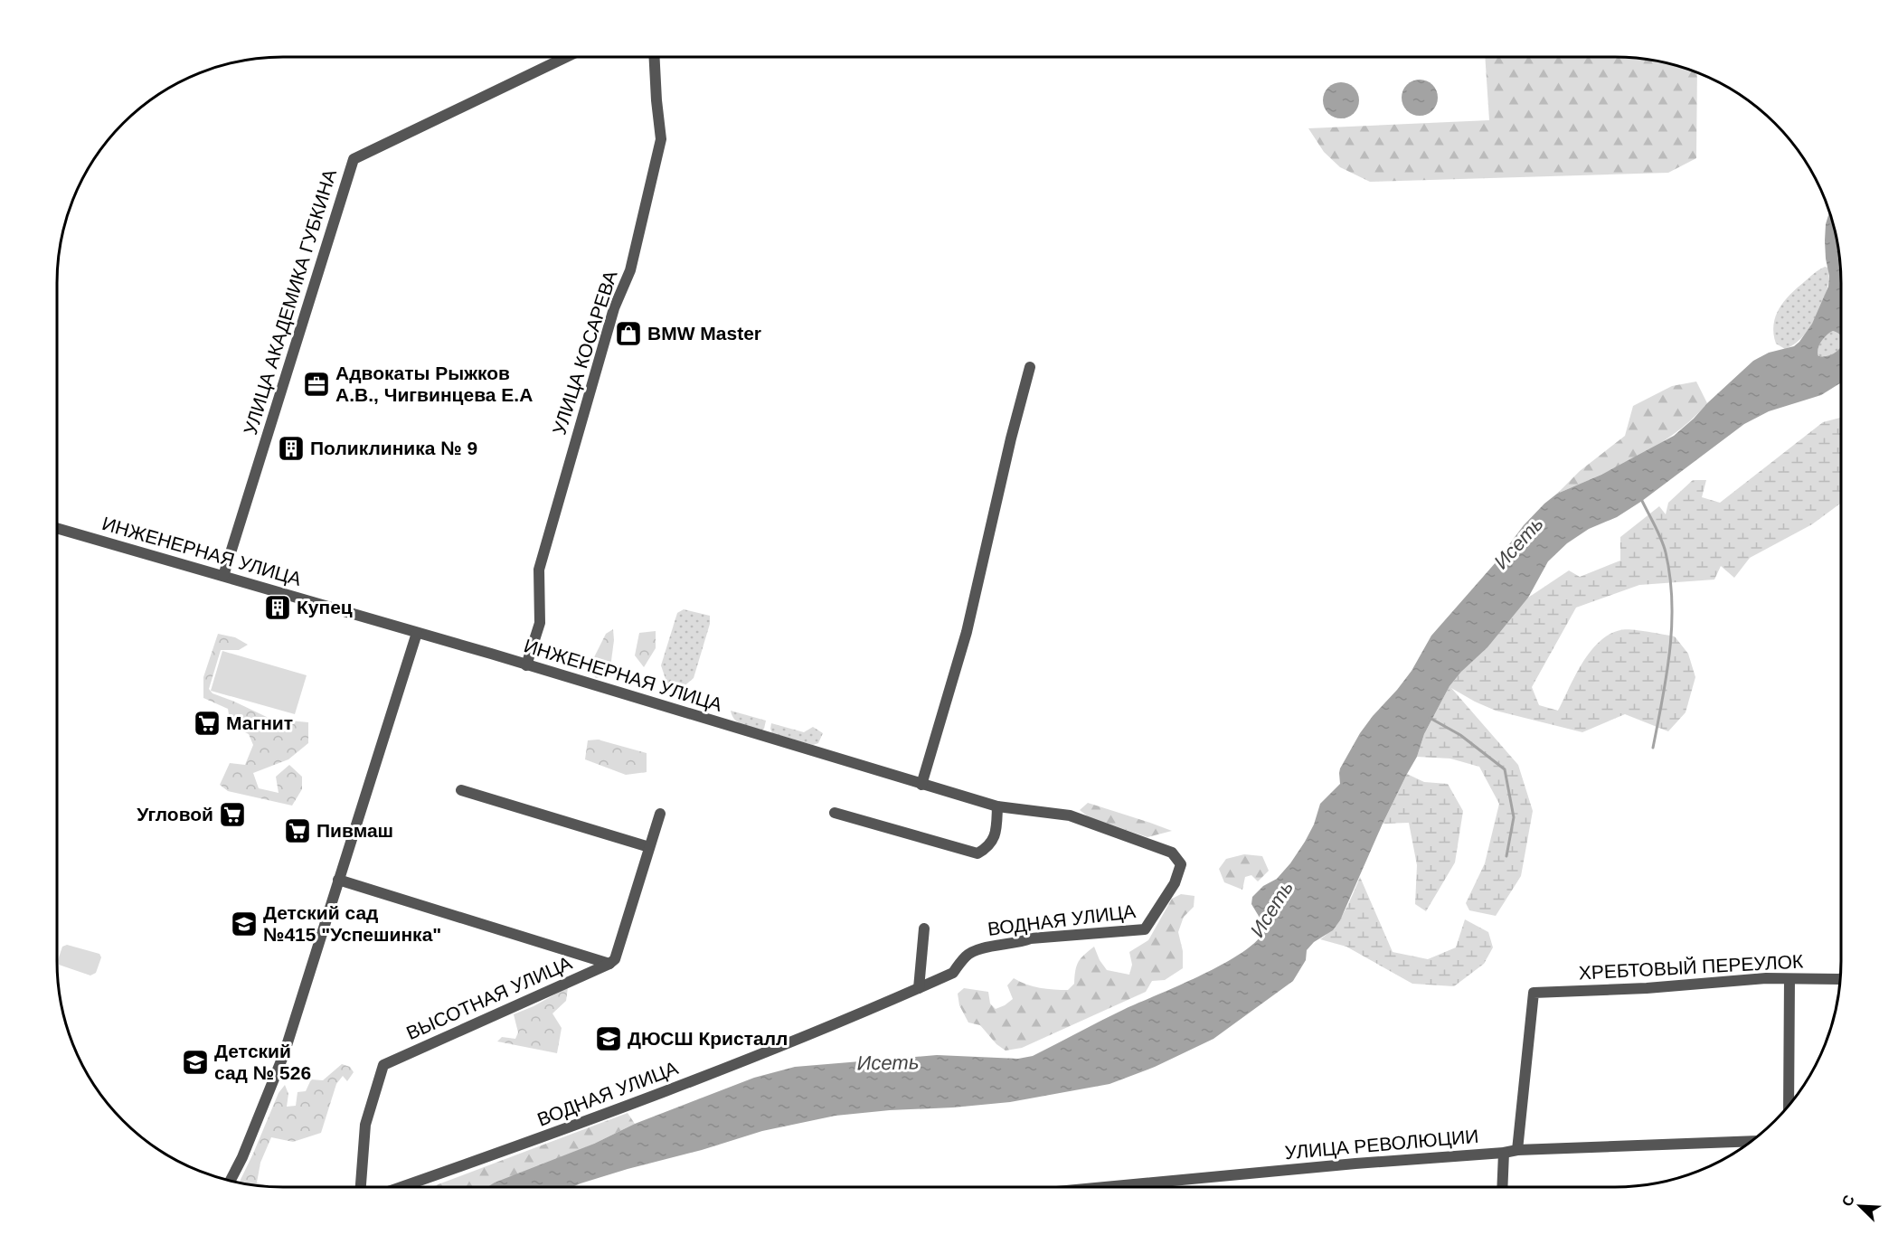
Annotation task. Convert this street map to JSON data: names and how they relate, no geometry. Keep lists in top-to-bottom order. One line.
{"streets":{"street":["УЛИЦА АКАДЕМИКА ГУБКИНА","УЛИЦА КОСАРЕВА","ИНЖЕНЕРНАЯ УЛИЦА","ВОДНАЯ УЛИЦА","ХРЕБТОВЫЙ ПЕРЕУЛОК","ВЫСОТНАЯ УЛИЦА","УЛИЦА РЕВОЛЮЦИИ"]},"crossings":[["УЛИЦА АКАДЕМИКА ГУБКИНА","ИНЖЕНЕРНАЯ УЛИЦА"],["УЛИЦА КОСАРЕВА","ИНЖЕНЕРНАЯ УЛИЦА"],["ИНЖЕНЕРНАЯ УЛИЦА","ВОДНАЯ УЛИЦА"],["ХРЕБТОВЫЙ ПЕРЕУЛОК","УЛИЦА РЕВОЛЮЦИИ"]],"water":["Исеть"],"places":{"shop":["BMW Master"],"office":["Адвокаты Рыжков А.В., Чигвинцева Е.А"],"building":["Поликлиника № 9","Купец"],"supermarket":["Магнит","Угловой","Пивмаш"],"school or university":["Детский сад №415 \"Успешинка\"","ДЮСШ Кристалл","Детcкий сад № 526"]},"north":"top left"}
